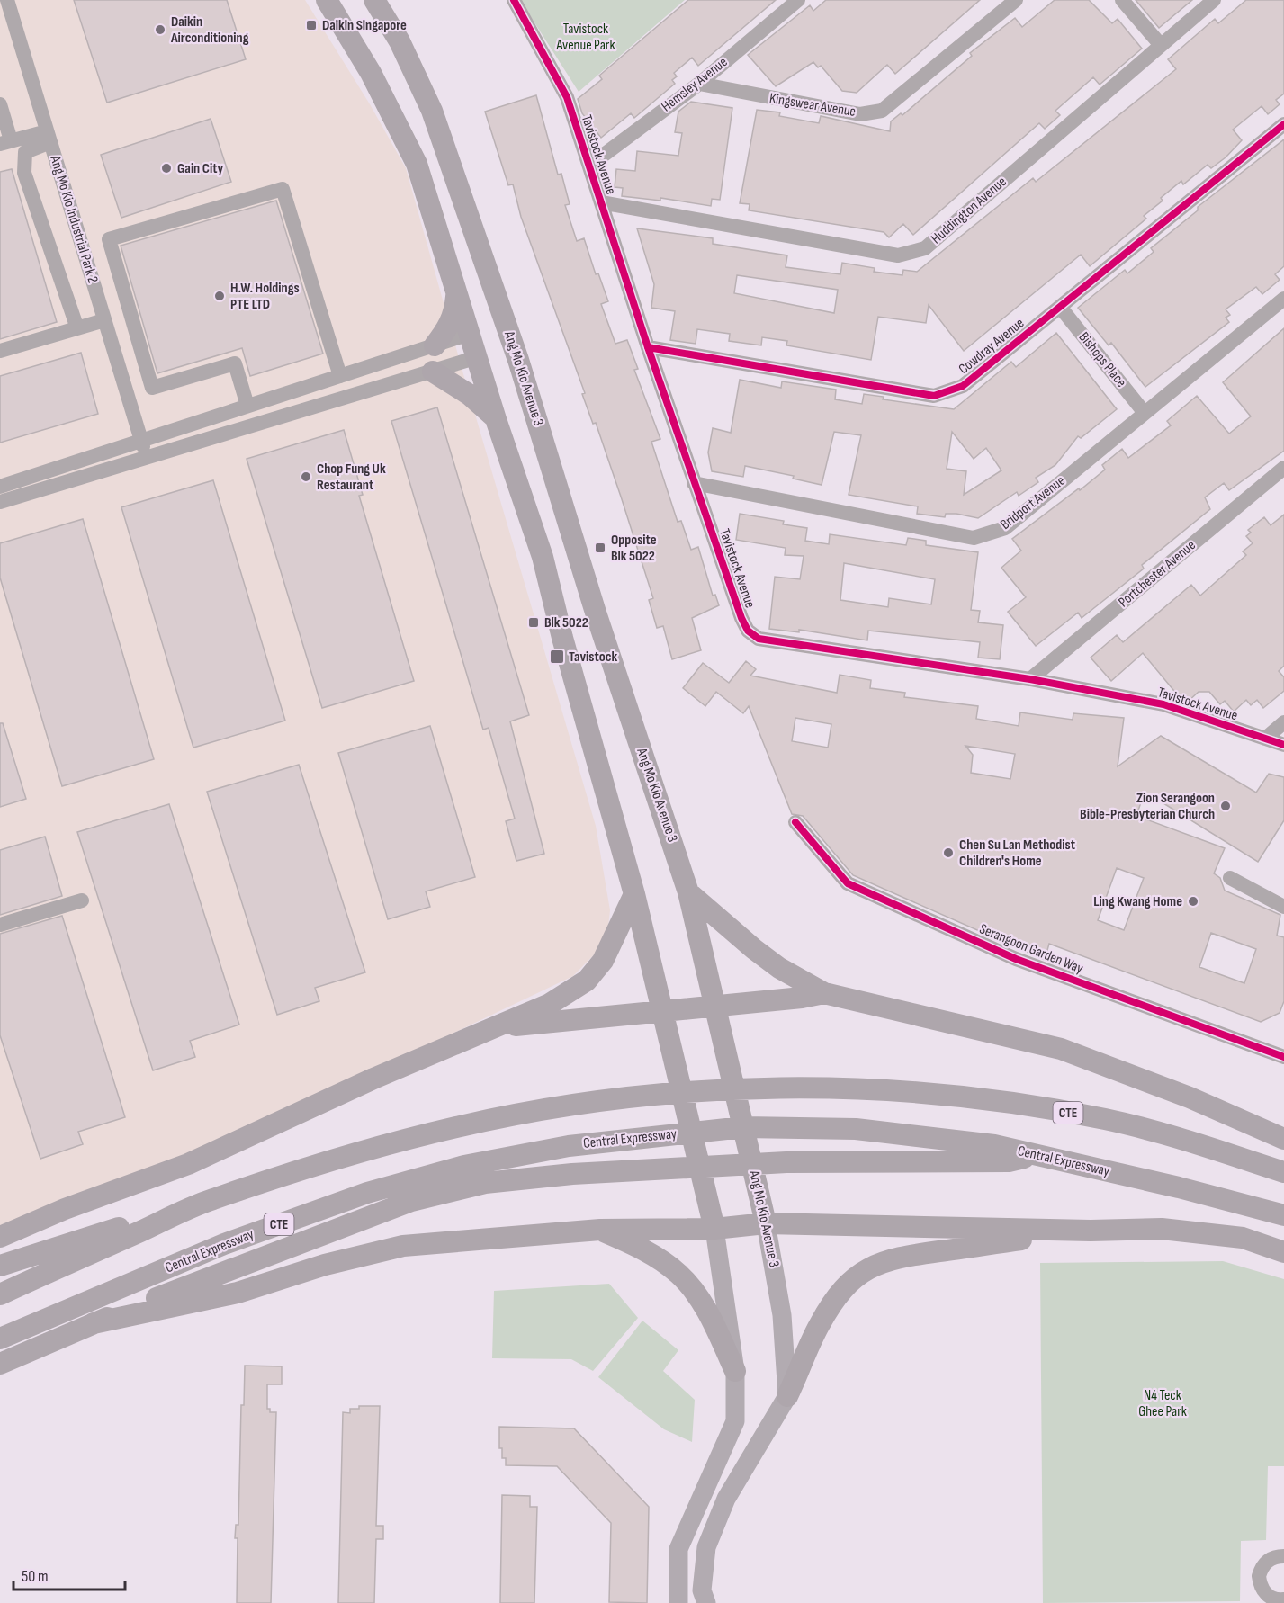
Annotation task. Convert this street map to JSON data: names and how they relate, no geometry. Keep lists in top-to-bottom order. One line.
{"streets":{"highway":["Ang Mo Kio Avenue 3","CTE","Central Expressway"],"street":["Hemsley Avenue","Kingswear Avenue","Tavistock Avenue","Huddington Avenue","Ang Mo Kio Industrial Park 2","Cowdray Avenue","Bishops Place","Bridport Avenue","Portchester Avenue","Serangoon Garden Way"]},"crossings":[["Hemsley Avenue","Kingswear Avenue"],["Hemsley Avenue","Tavistock Avenue"],["Tavistock Avenue","Huddington Avenue"],["Tavistock Avenue","Cowdray Avenue"],["Tavistock Avenue","Bridport Avenue"],["Tavistock Avenue","Portchester Avenue"],["Cowdray Avenue","Bishops Place"],["Bishops Place","Bridport Avenue"]],"parks":["Tavistock Avenue Park","N4 Teck Ghee Park"],"places":{"transit":["Daikin Singapore","Opposite Blk 5022","Blk 5022","Tavistock"],"other":["Daikin Airconditioning","Gain City","H.W. Holdings PTE LTD","Chop Fung Uk Restaurant","Zion Serangoon Bible-Presbyterian Church","Chen Su Lan Methodist Children's Home","Ling Kwang Home"]},"scale_bar":"50 m"}
